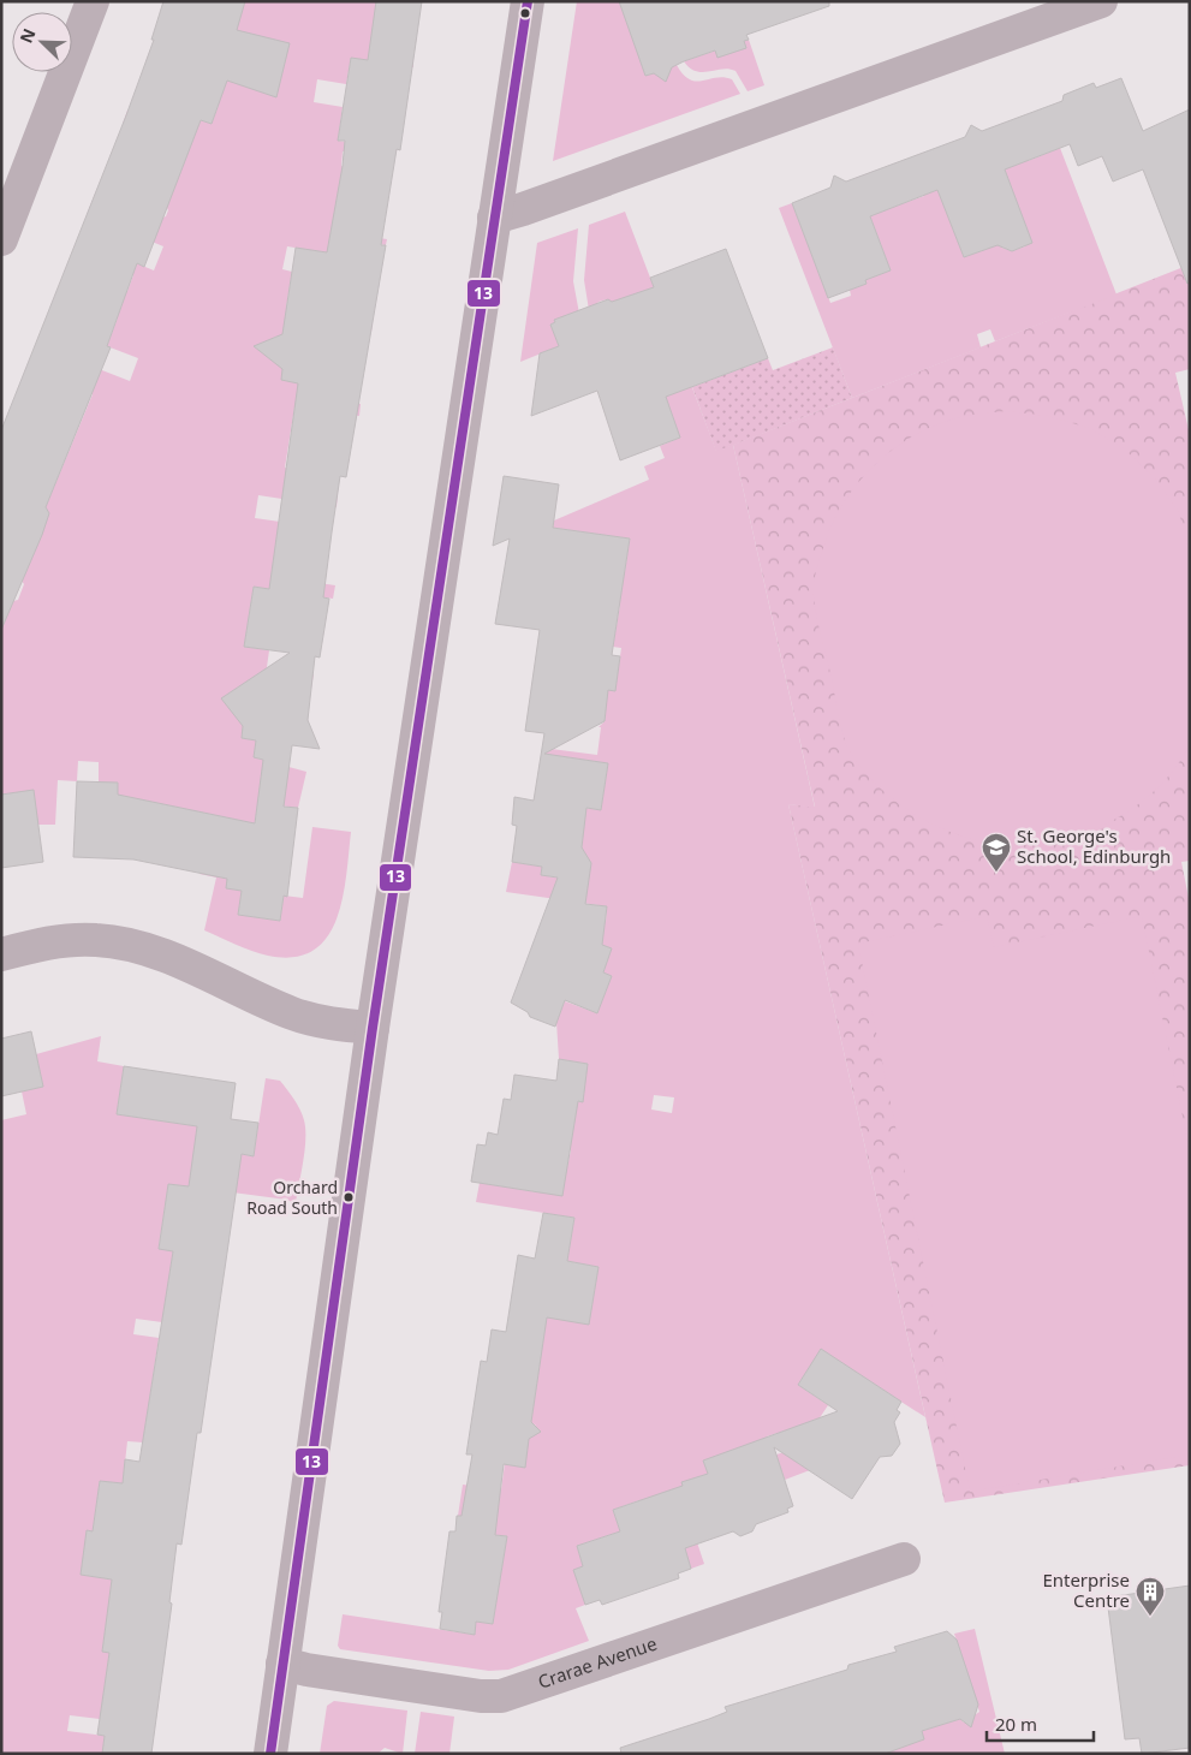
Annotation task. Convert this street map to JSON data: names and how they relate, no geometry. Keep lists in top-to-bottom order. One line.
{"streets":{"street":["Crarae Avenue"]},"places":{"school or university":["St. George's School, Edinburgh"],"other":["Orchard Road South"],"building":["Enterprise Centre"]},"lines":["transit line 13"],"scale_bar":"20 m","north":"top left"}
